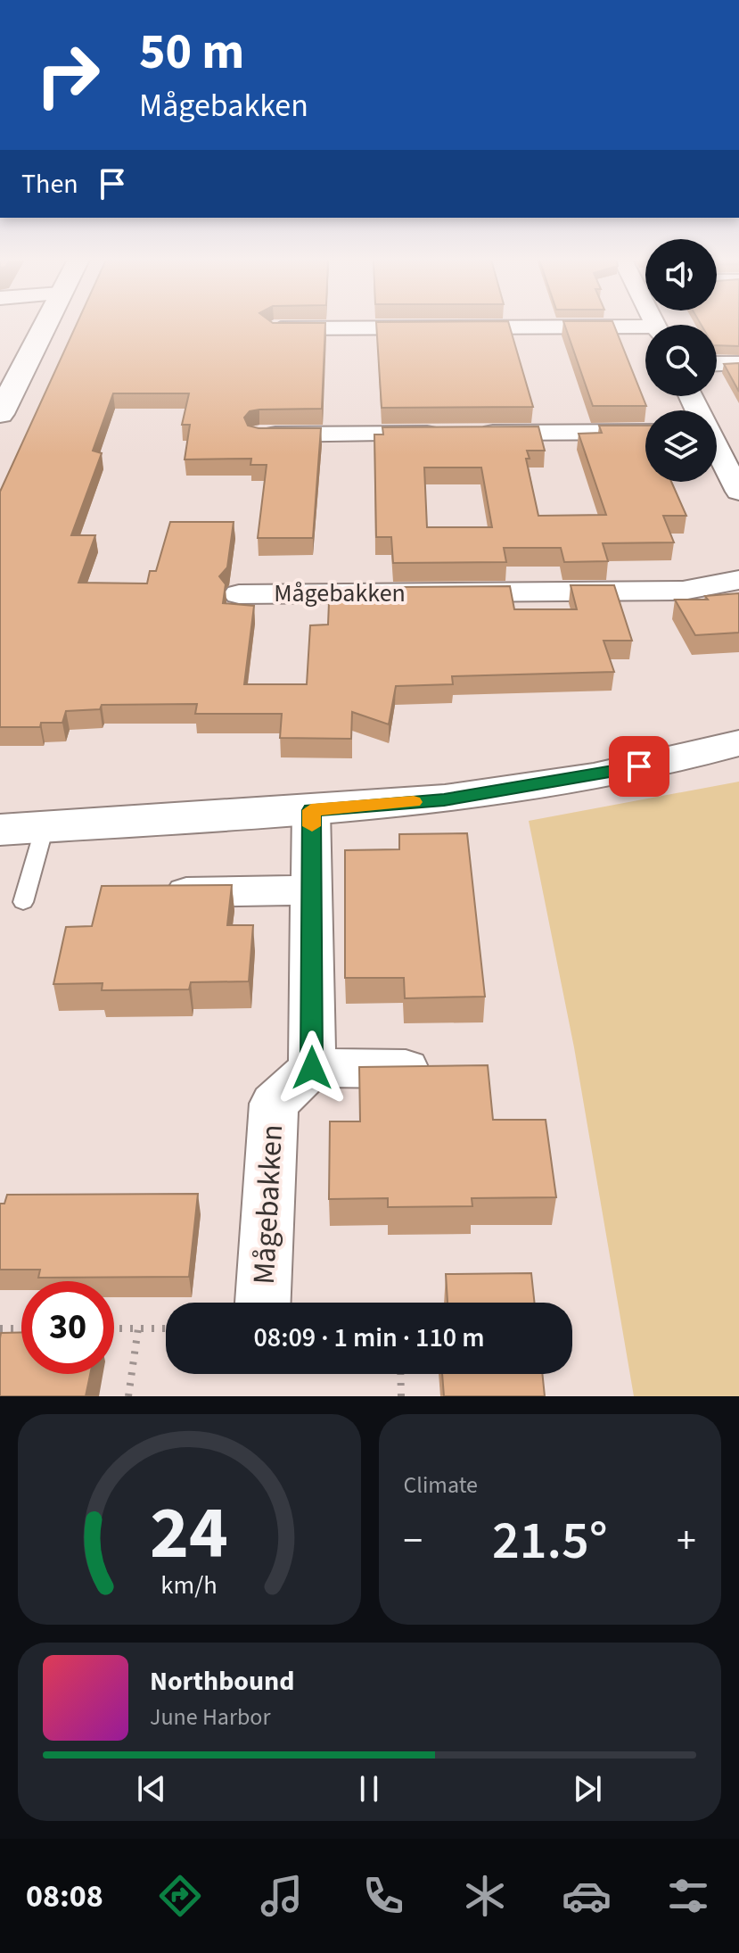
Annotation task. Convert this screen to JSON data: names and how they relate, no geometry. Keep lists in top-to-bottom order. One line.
{"streets":{"street":["Mågebakken"]},"page":{"turn":["50 m","Mågebakken"],"then":"Then","limit":"30","trip":"08:09 · 1 min · 110 m","tile":"Climate","heat":["−","21.5°","+"],"song":["Northbound","June Harbor"],"tabs":"08:08","gauge":["24","km/h"]}}
